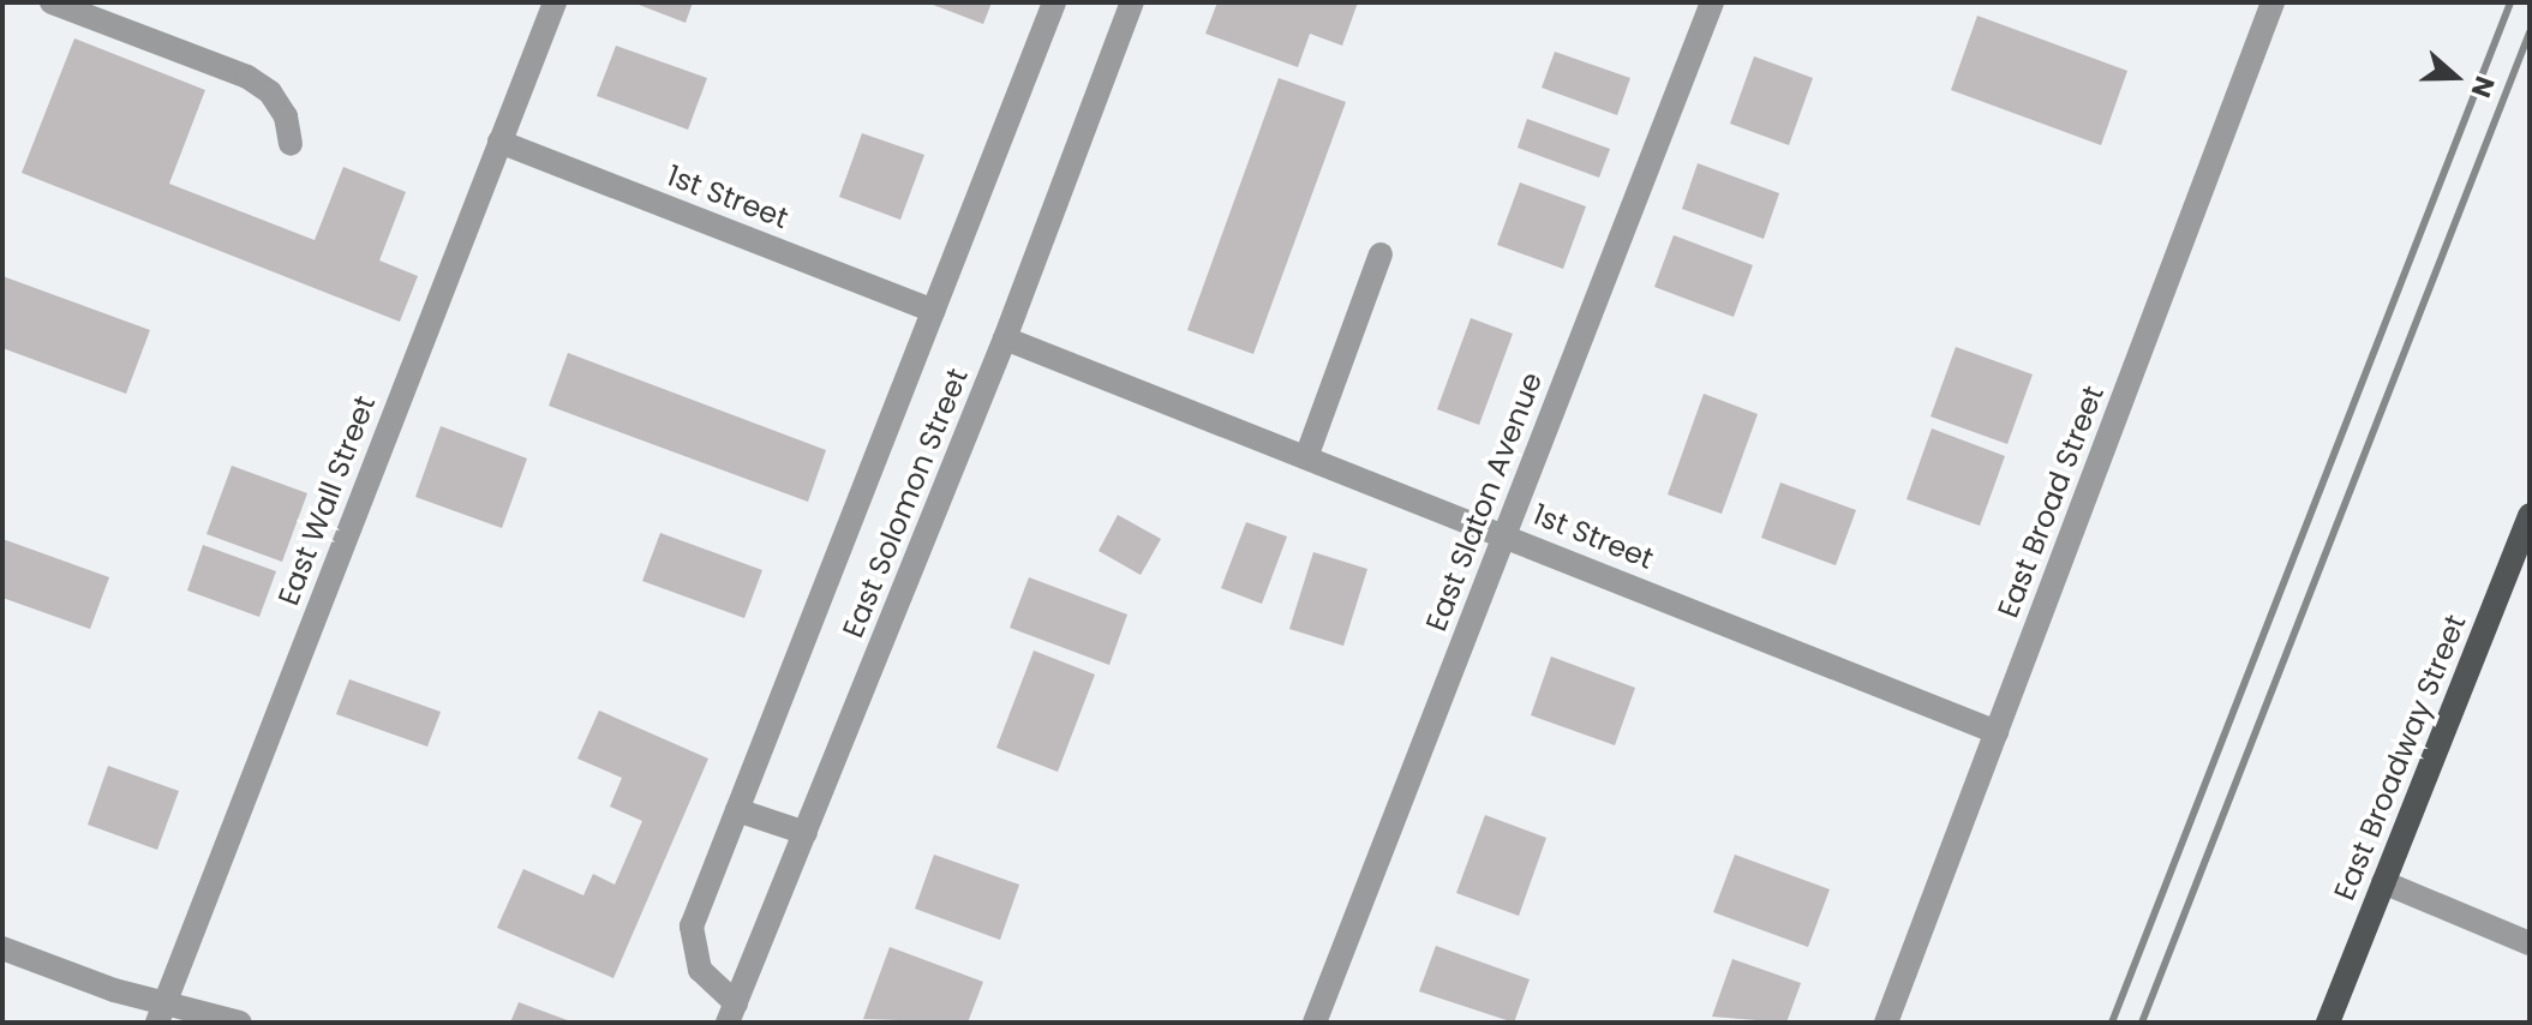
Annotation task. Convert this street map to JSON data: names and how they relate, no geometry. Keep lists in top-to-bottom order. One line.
{"streets":{"main road":["East Broadway Street"],"street":["1st Street","East Wall Street","East Slaton Avenue","East Broad Street","East Solomon Street"]},"crossings":[["1st Street","East Wall Street"],["1st Street","East Slaton Avenue"],["1st Street","East Broad Street"],["1st Street","East Solomon Street"]],"north":"right"}
